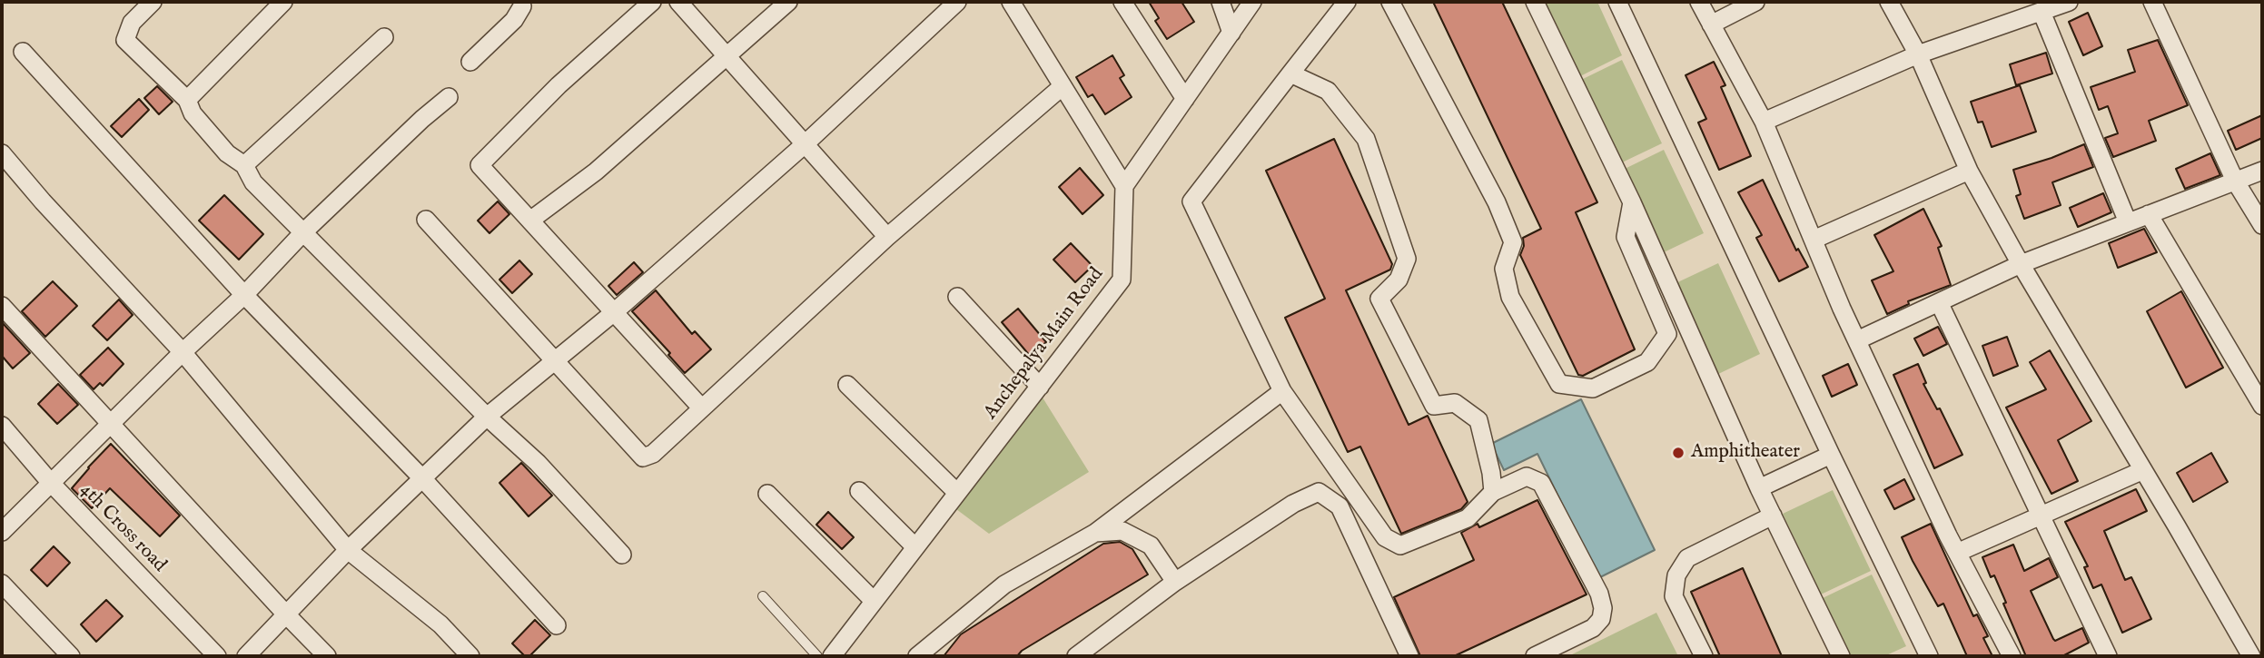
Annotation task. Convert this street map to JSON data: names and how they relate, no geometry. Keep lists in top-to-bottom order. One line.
{"streets":{"street":["Anchepalya Main Road","4th Cross road"]},"places":["Amphitheater"]}
